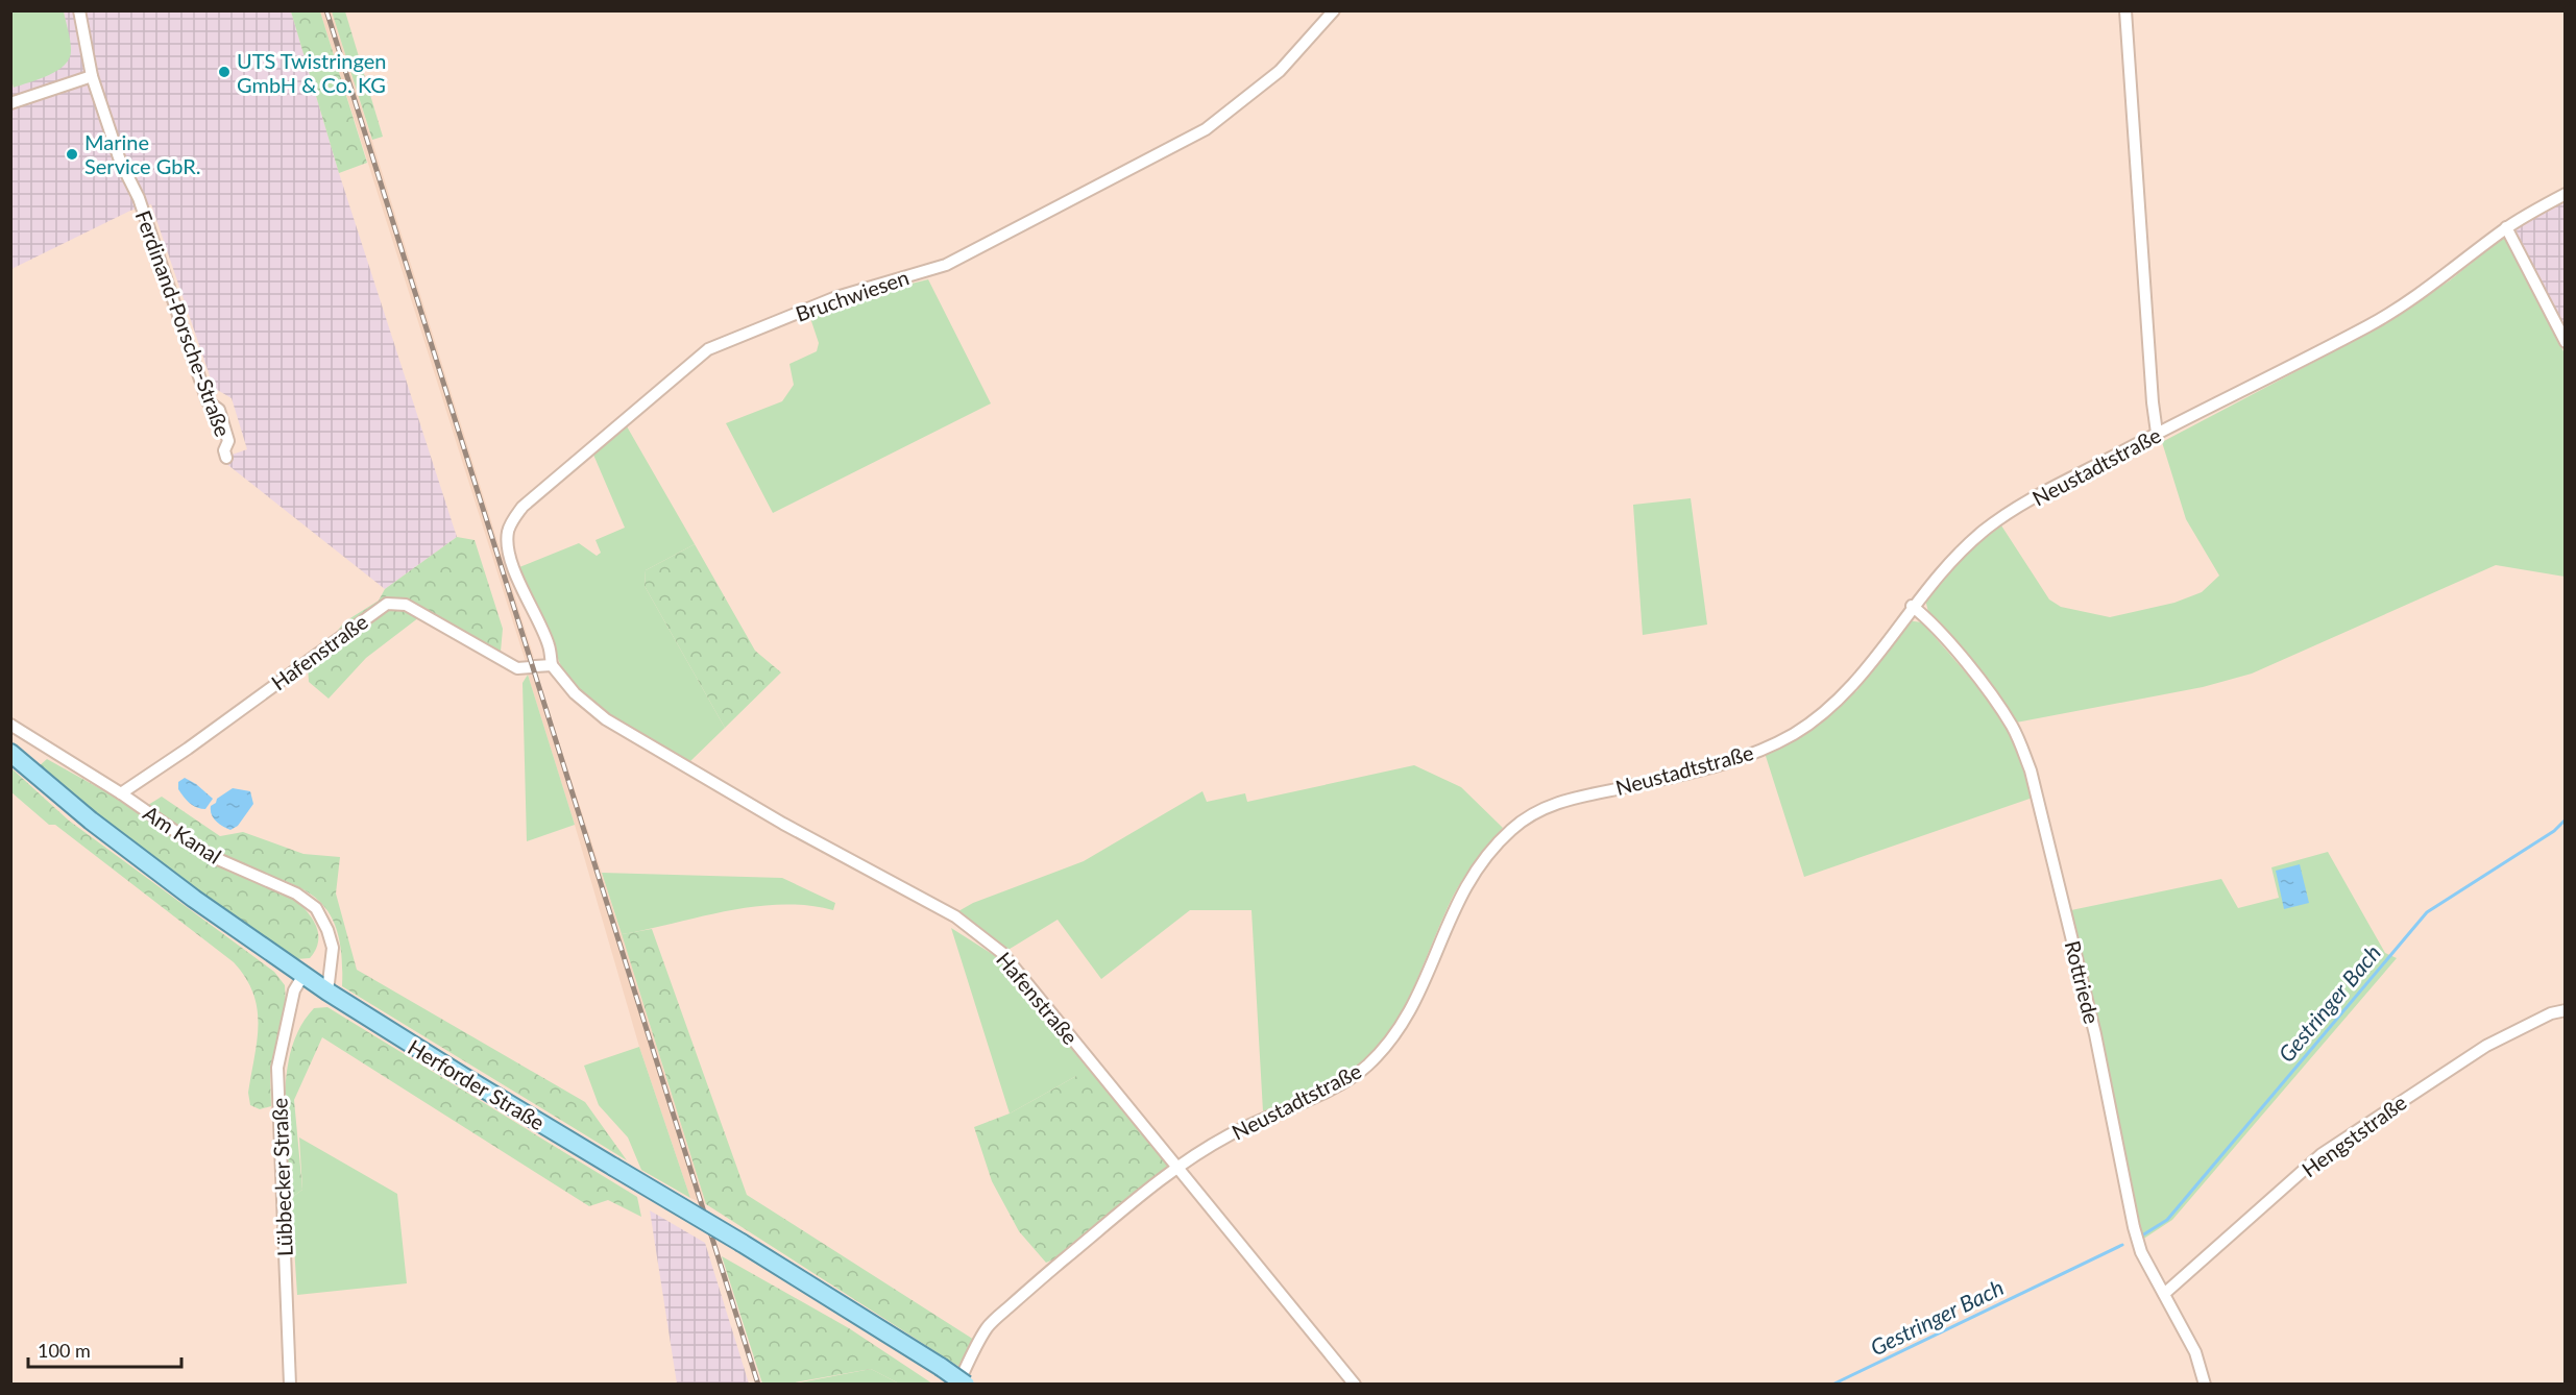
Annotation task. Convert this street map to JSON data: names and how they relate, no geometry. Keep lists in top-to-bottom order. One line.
{"streets":{"main road":["Herforder Straße"],"street":["Bruchwiesen","Ferdinand-Porsche-Straße","Neustadtstraße","Hafenstraße","Am Kanal","Rottriede","Hengststraße","Lübbecker Straße"]},"crossings":[["Bruchwiesen","Hafenstraße"],["Neustadtstraße","Hafenstraße"],["Neustadtstraße","Rottriede"],["Hafenstraße","Am Kanal"],["Am Kanal","Herforder Straße"],["Rottriede","Hengststraße"],["Herforder Straße","Lübbecker Straße"]],"water":["Gestringer Bach"],"places":["UTS Twistringen GmbH & Co. KG","Marine Service GbR."],"scale_bar":"100 m"}
